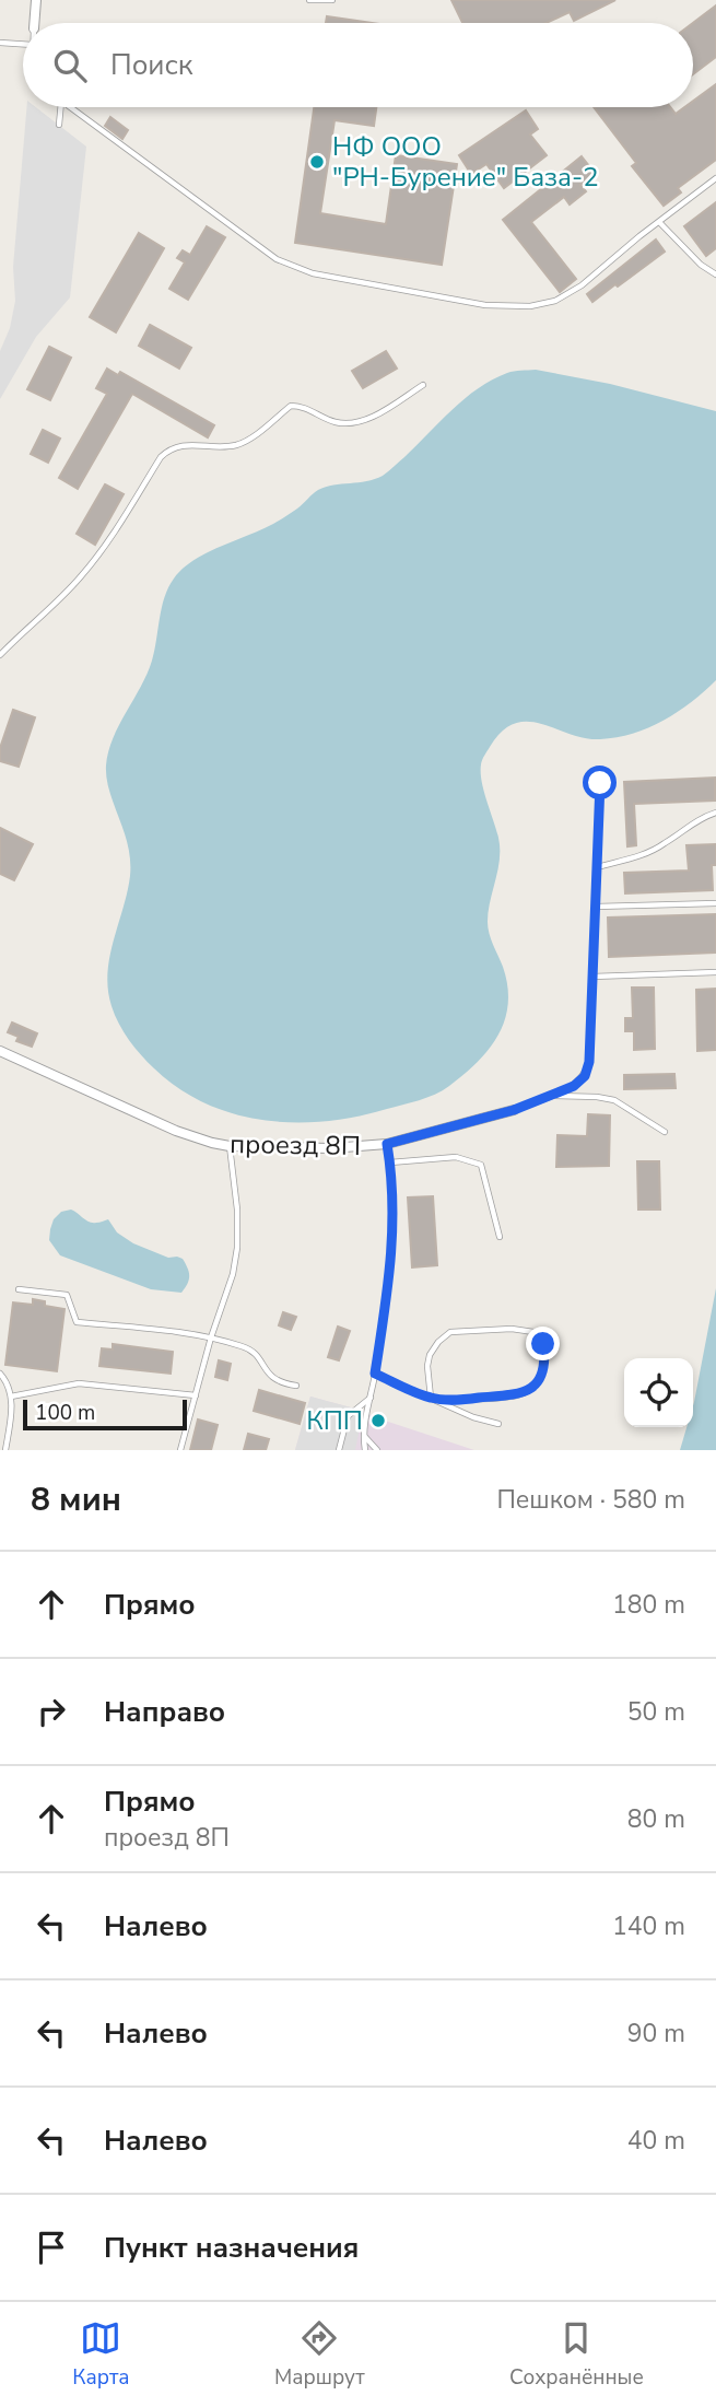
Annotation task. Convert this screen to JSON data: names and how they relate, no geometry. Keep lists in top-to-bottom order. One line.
{"streets":{"street":["проезд 8П"]},"places":["НФ ООО \"РН-Бурение\" База-2","КПП"],"scale_bar":"100 m","page":{"search":"Поиск","scale":"100 m","heading":["8 мин","Пешком · 580 m"],"list":[["Прямо","180 m"],["Направо","50 m"],["Прямо","проезд 8П","80 m"],["Налево","140 m"],["Налево","90 m"],["Налево","40 m"],"Пункт назначения"],"nav":["Карта","Маршрут","Сохранённые"]}}
